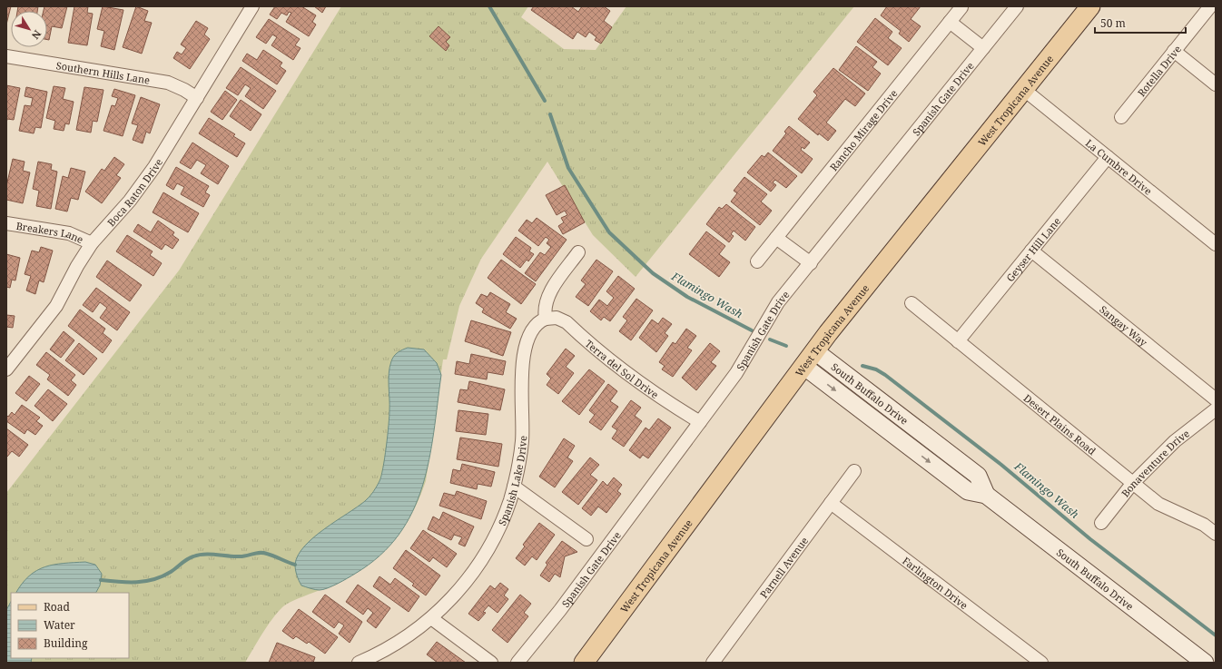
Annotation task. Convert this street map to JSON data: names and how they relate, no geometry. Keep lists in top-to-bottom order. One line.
{"streets":{"main road":["West Tropicana Avenue","South Buffalo Drive"],"street":["Rotella Drive","Southern Hills Lane","Spanish Gate Drive","Rancho Mirage Drive","La Cumbre Drive","Boca Raton Drive","Breakers Lane","Geyser Hill Lane","Sangay Way","Terra del Sol Drive","Desert Plains Road","Bonaventure Drive","Spanish Lake Drive","Parnell Avenue","Farlington Drive"]},"crossings":[["Southern Hills Lane","Boca Raton Drive"],["Spanish Gate Drive","Terra del Sol Drive"],["West Tropicana Avenue","La Cumbre Drive"],["West Tropicana Avenue","South Buffalo Drive"],["La Cumbre Drive","Geyser Hill Lane"],["Boca Raton Drive","Breakers Lane"],["Geyser Hill Lane","Sangay Way"],["Geyser Hill Lane","Desert Plains Road"],["Terra del Sol Drive","Spanish Lake Drive"],["Desert Plains Road","Bonaventure Drive"],["Parnell Avenue","Farlington Drive"]],"water":["Flamingo Wash"],"legend":["Road","Water","Building"],"scale_bar":"50 m","north":"bottom right"}
